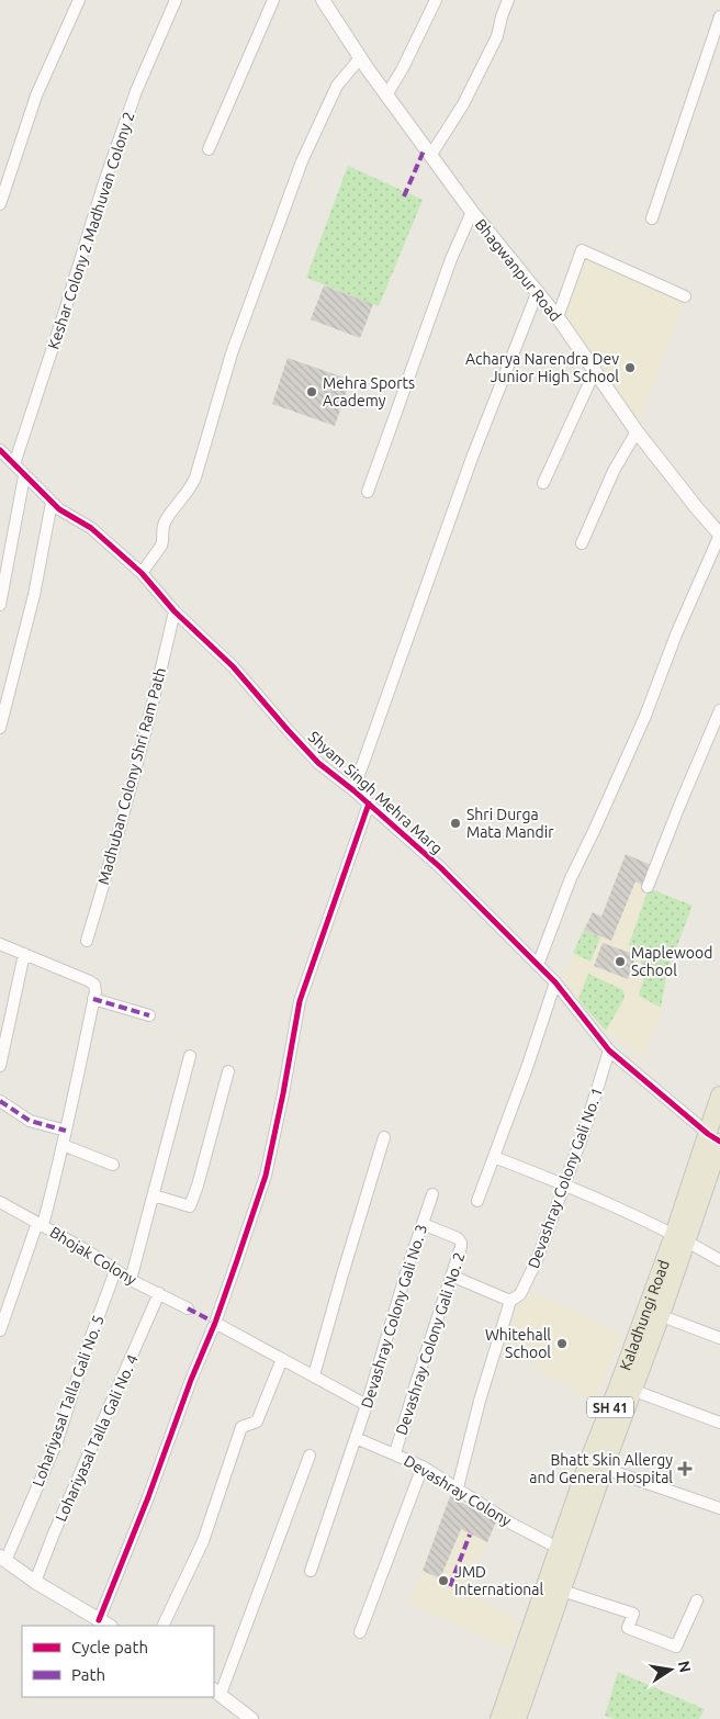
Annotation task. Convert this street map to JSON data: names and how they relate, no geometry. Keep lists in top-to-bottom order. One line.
{"streets":{"main road":["Kaladhungi Road","SH 41"],"street":["Keshar Colony 2 Madhuvan Colony 2","Bhagwanpur Road","Madhuban Colony Shri Ram Path","Shyam Singh Mehra Marg","Devashray Colony Gali No. 1","Bhojak Colony","Devashray Colony Gali No. 3","Devashray Colony Gali No. 2","Lohariyasal Talla Gali No. 5","Lohariyasal Talla Gali No. 4","Devashray Colony"]},"crossings":[["Keshar Colony 2 Madhuvan Colony 2","Shyam Singh Mehra Marg"],["Madhuban Colony Shri Ram Path","Shyam Singh Mehra Marg"],["Shyam Singh Mehra Marg","Devashray Colony Gali No. 1"],["Shyam Singh Mehra Marg","Kaladhungi Road"],["Devashray Colony Gali No. 1","Devashray Colony"],["Bhojak Colony","Lohariyasal Talla Gali No. 5"],["Bhojak Colony","Lohariyasal Talla Gali No. 4"],["Kaladhungi Road","Devashray Colony"],["Devashray Colony Gali No. 3","Devashray Colony Gali No. 2"],["Devashray Colony Gali No. 3","Devashray Colony"],["Devashray Colony Gali No. 2","Devashray Colony"]],"places":{"other":["Acharya Narendra Dev Junior High School","Mehra Sports Academy","Shri Durga Mata Mandir","Maplewood School","Whitehall School","JMD International"],"health":["Bhatt Skin Allergy and General Hospital"]},"legend":["Cycle path","Path"],"north":"right"}
